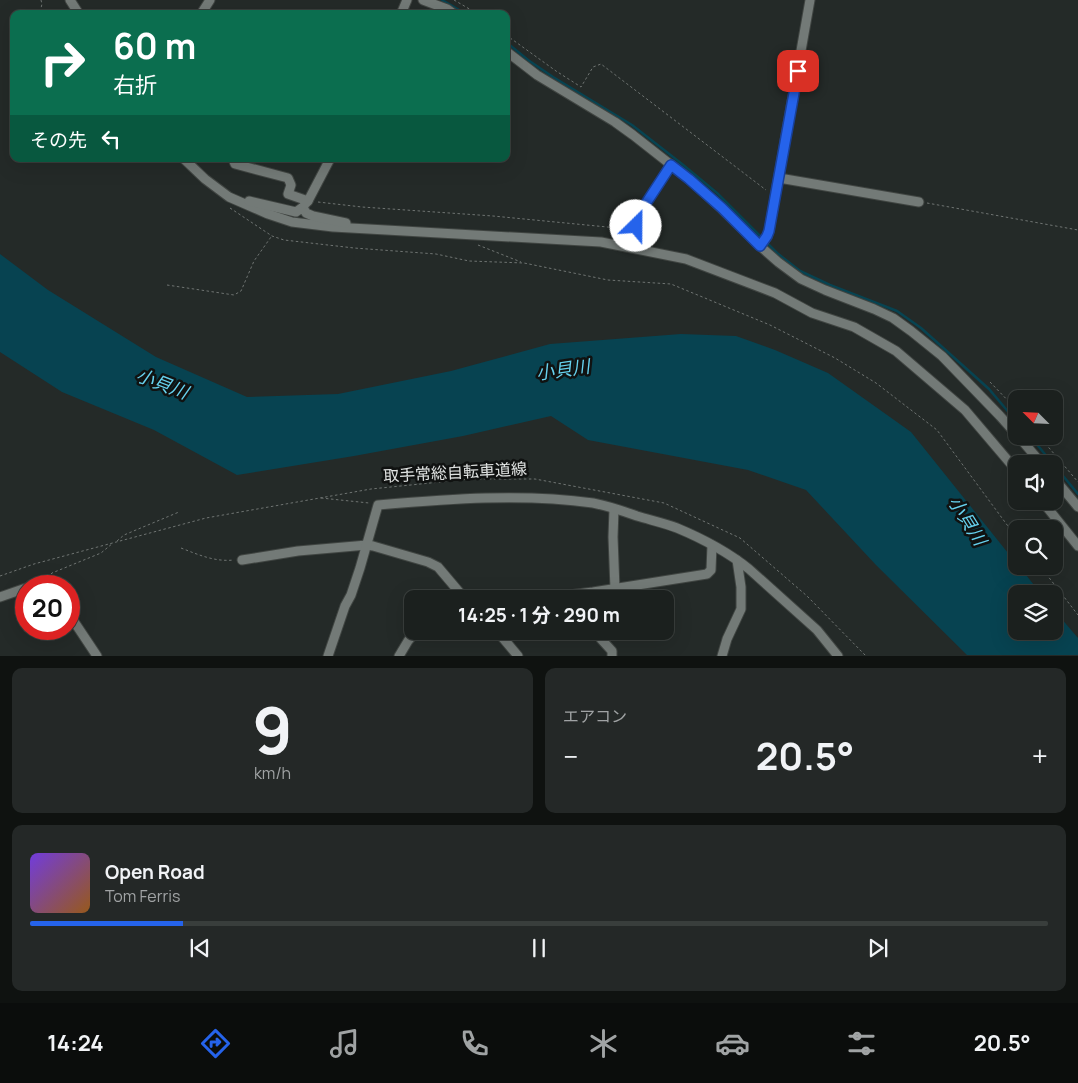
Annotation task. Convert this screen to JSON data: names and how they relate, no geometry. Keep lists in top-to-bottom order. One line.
{"streets":{"path":["取手常総自転車道線"]},"water":["小貝川"],"north":"top left","page":{"turn":["60 m","右折"],"then":"その先","limit":"20","trip":"14:25 · 1 分 · 290 m","tile":[["9","km/h"],"エアコン"],"heat":["−","20.5°","+"],"song":["Open Road","Tom Ferris"],"tabs":["14:24","20.5°"]}}
